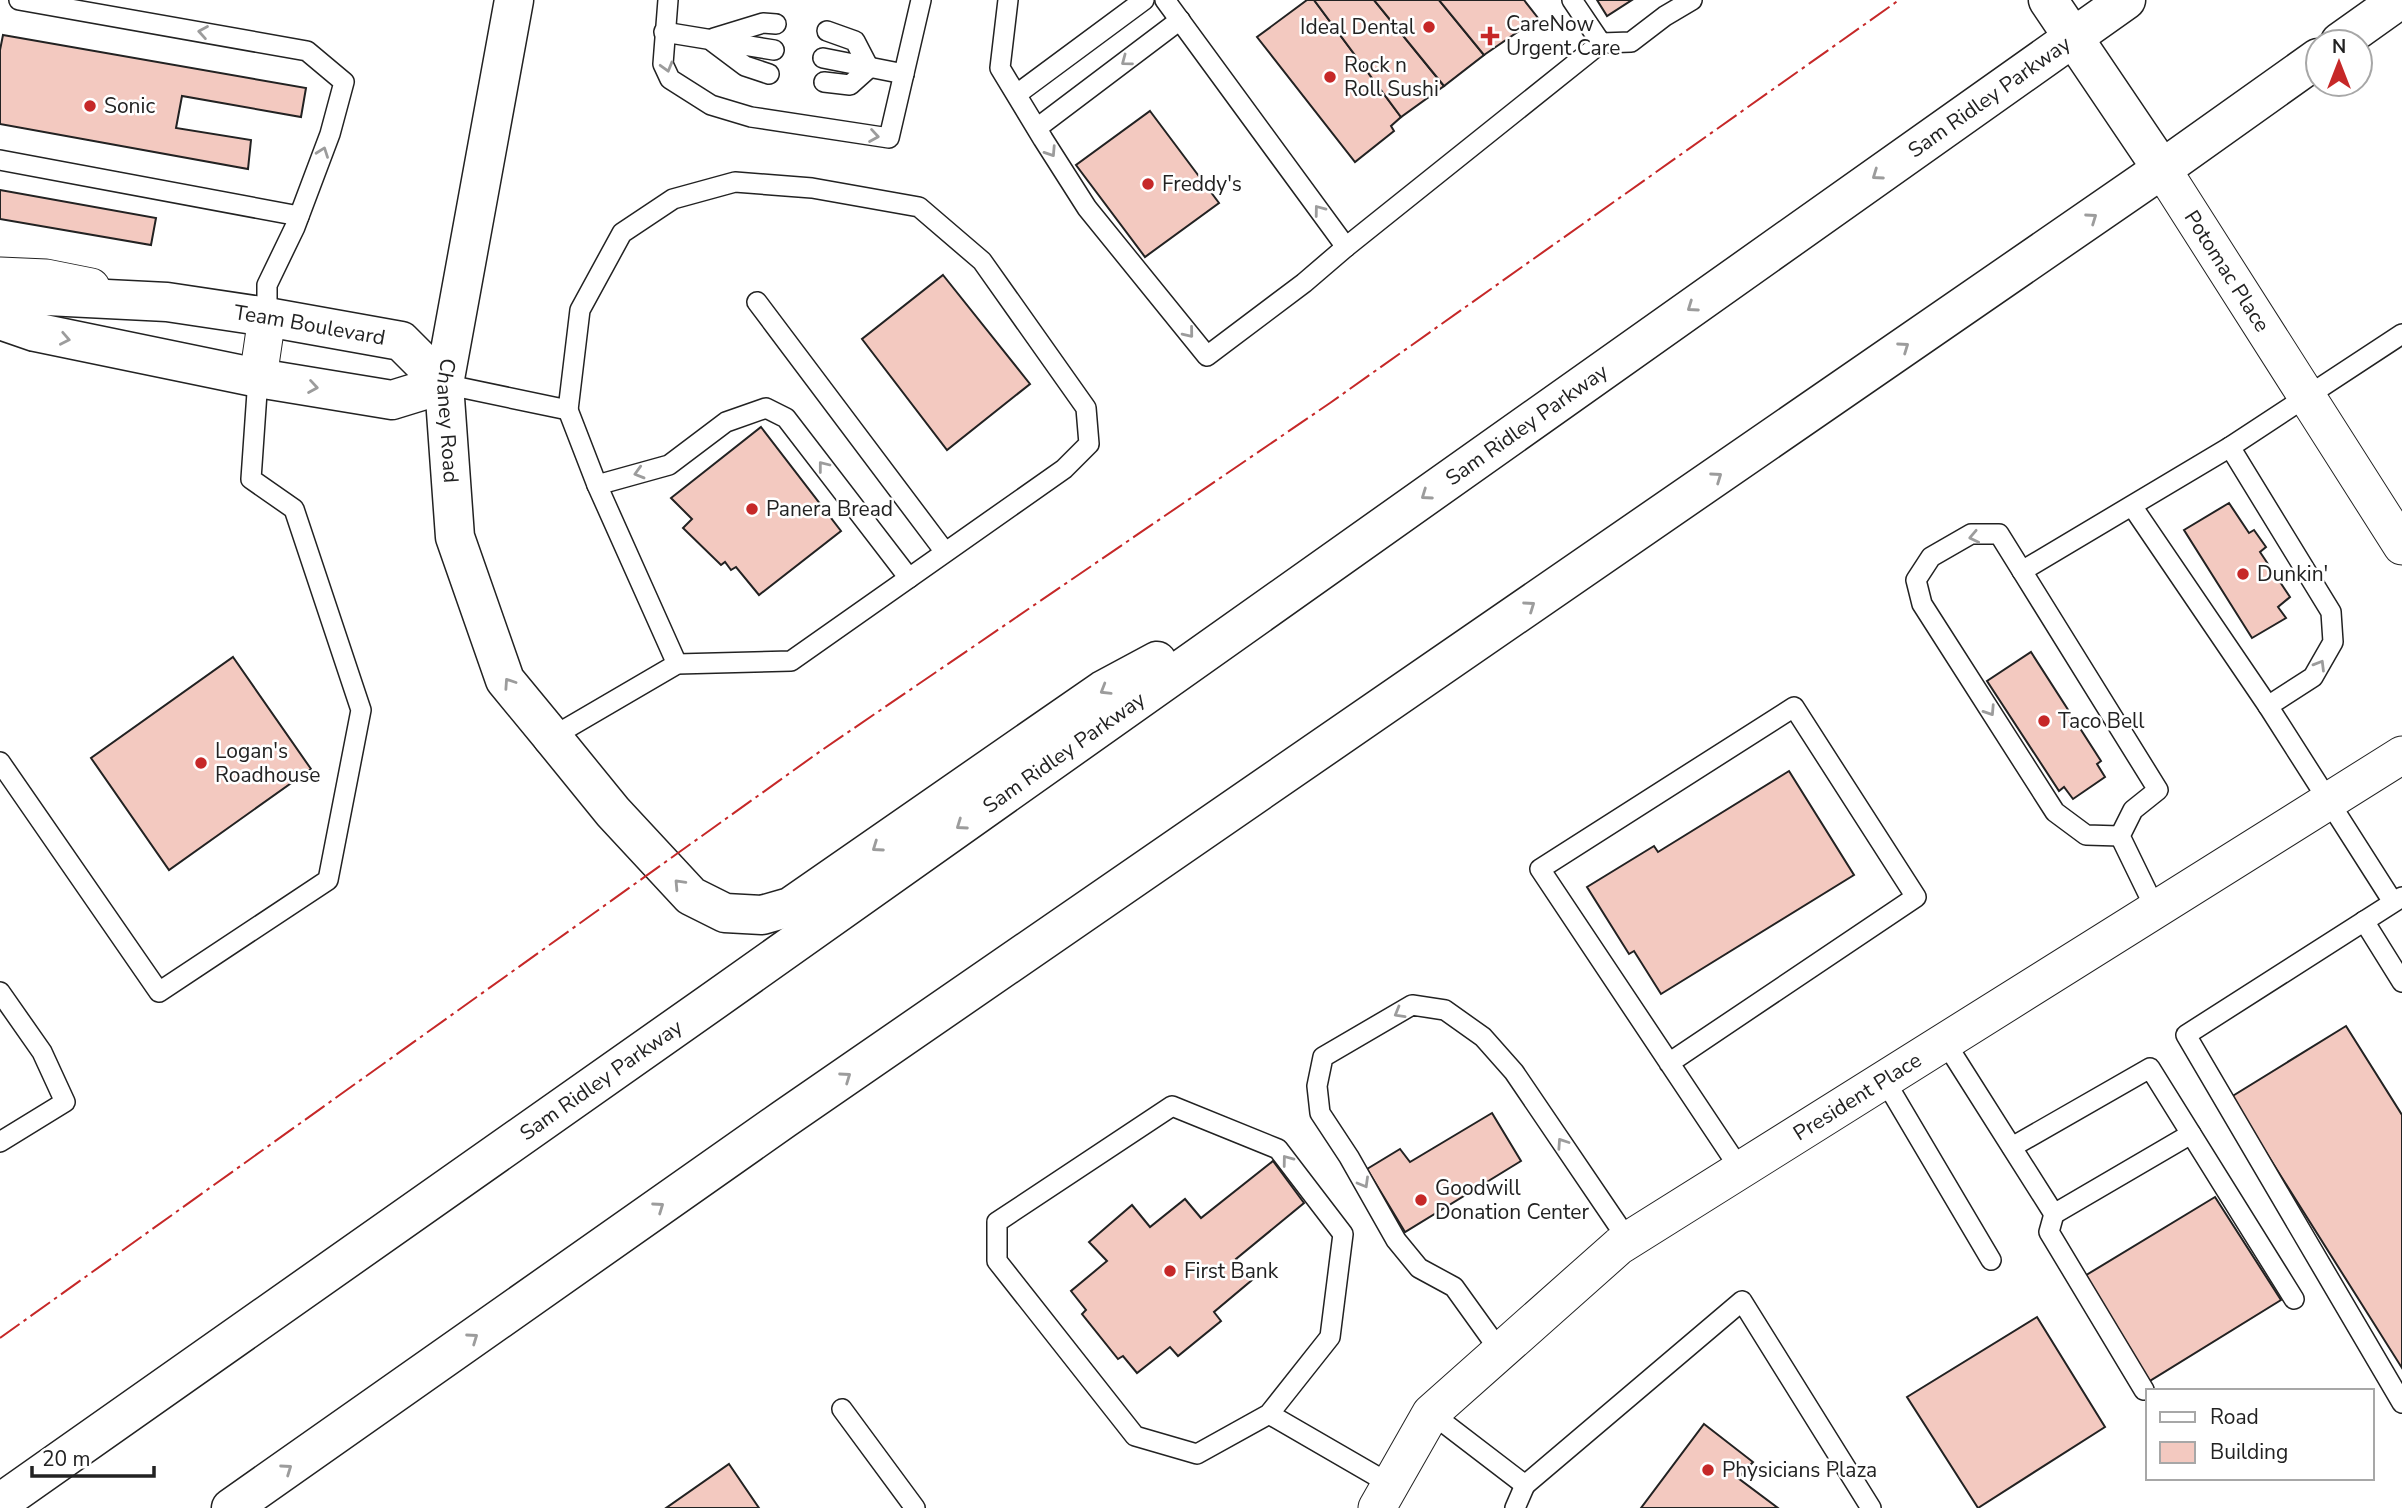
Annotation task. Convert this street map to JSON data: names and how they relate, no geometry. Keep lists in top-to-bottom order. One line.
{"streets":{"main road":["Sam Ridley Parkway","Potomac Place","Team Boulevard","Chaney Road"],"street":["President Place"]},"crossings":[["Sam Ridley Parkway","Potomac Place"],["Sam Ridley Parkway","Chaney Road"],["Team Boulevard","Chaney Road"]],"places":{"other":["Ideal Dental","Rock n Roll Sushi","Sonic","Freddy's","Panera Bread","Dunkin'","Taco Bell","Logan's Roadhouse","Goodwill Donation Center","First Bank","Physicians Plaza"],"health":["CareNow Urgent Care"]},"legend":["Road","Building"],"scale_bar":"20 m","north":"top"}
